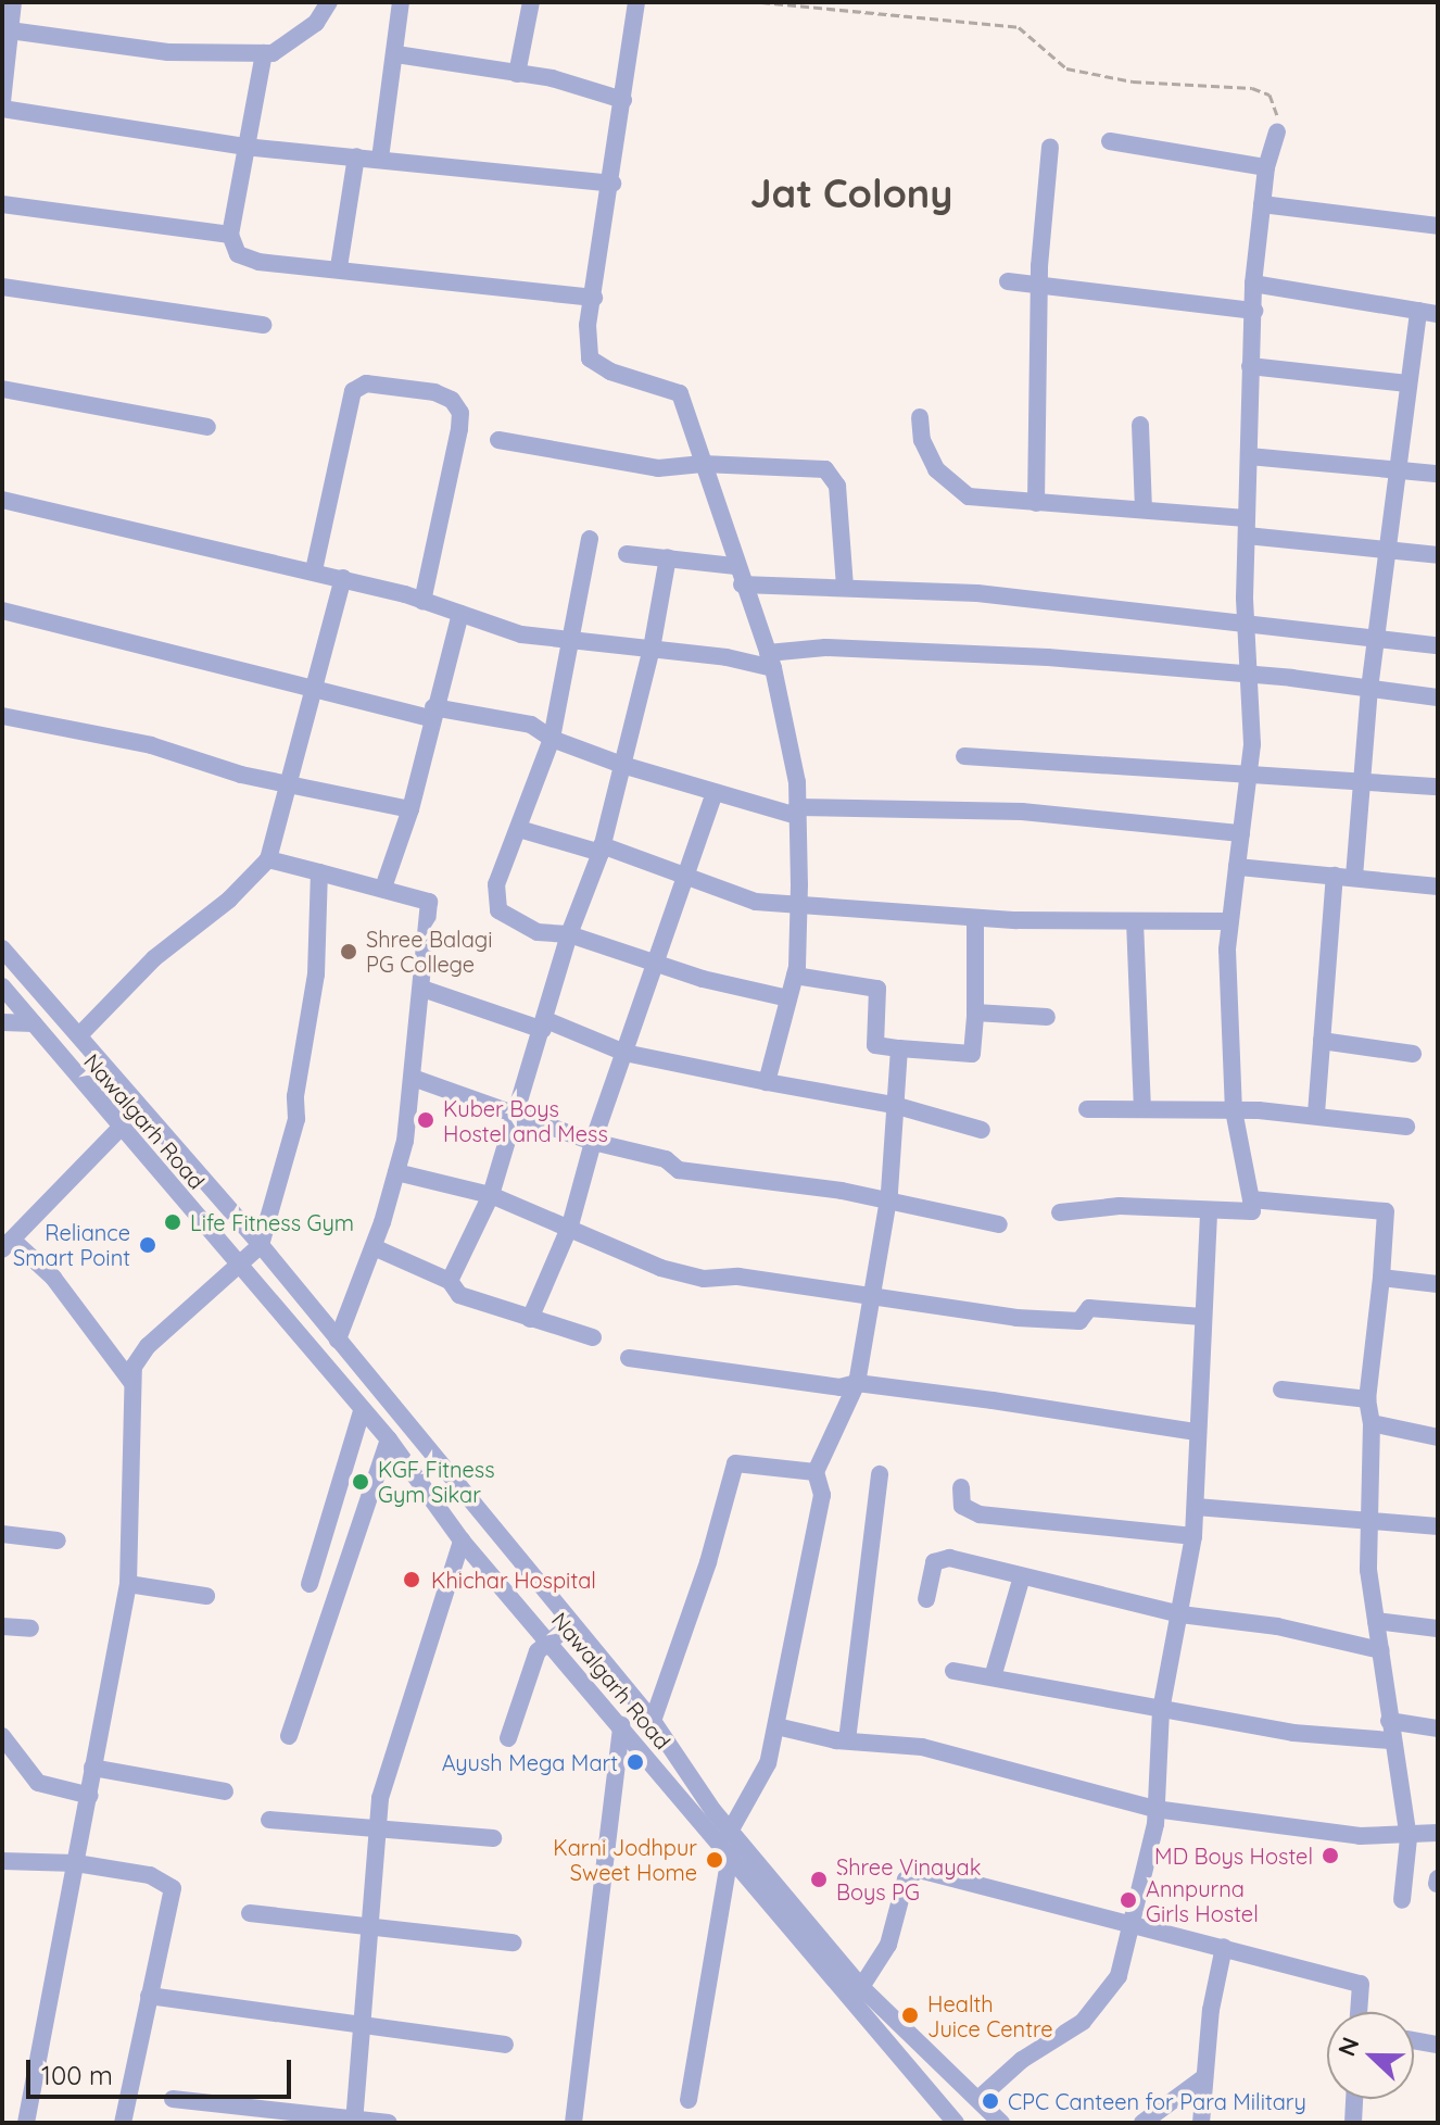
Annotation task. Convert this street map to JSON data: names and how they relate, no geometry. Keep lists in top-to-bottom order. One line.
{"streets":{"street":["Nawalgarh Road"]},"districts":["Jat Colony"],"places":["Shree Balagi PG College","Kuber Boys Hostel and Mess","Life Fitness Gym","Reliance Smart Point","KGF Fitness Gym Sikar","Khichar Hospital","Ayush Mega Mart","MD Boys Hostel","Karni Jodhpur Sweet Home","Shree Vinayak Boys PG","Annpurna Girls Hostel","Health Juice Centre","CPC Canteen for Para Military"],"scale_bar":"100 m","north":"left"}
